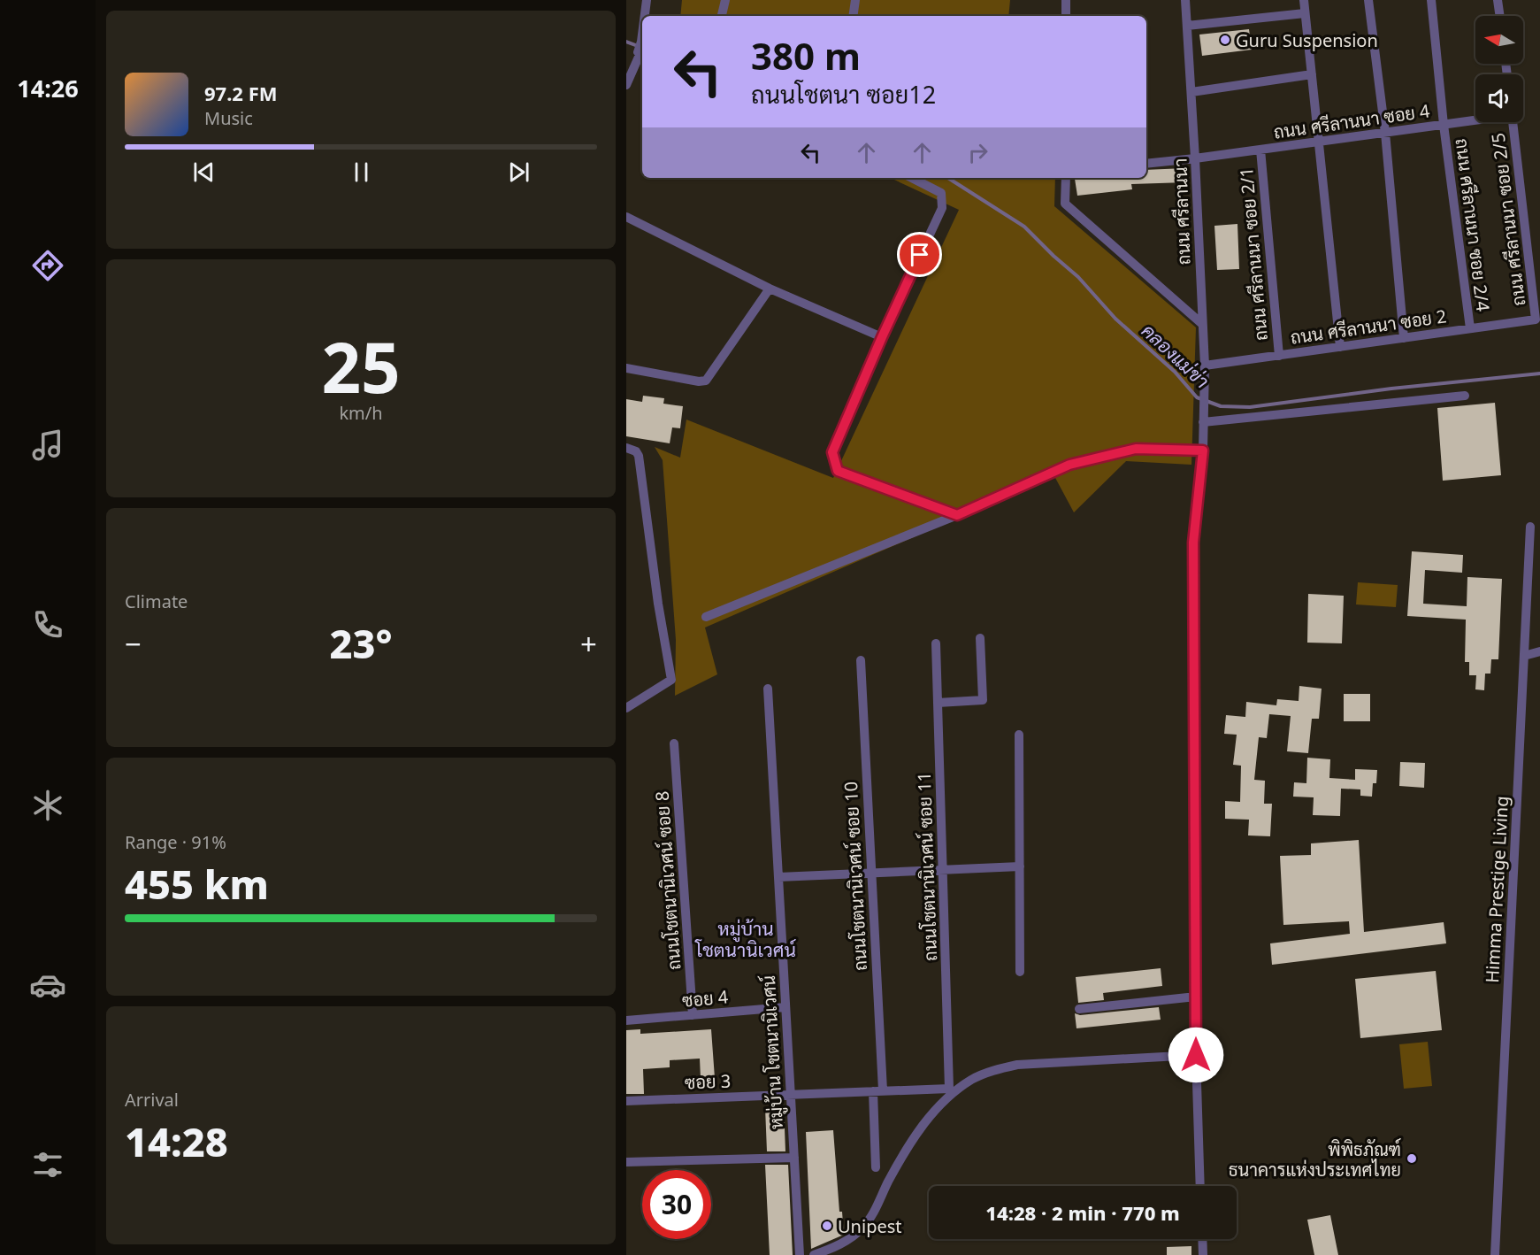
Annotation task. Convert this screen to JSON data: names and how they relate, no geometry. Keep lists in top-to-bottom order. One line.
{"streets":{"street":["ถนน ศรีลานนา ซอย 4","ถนน ศรีลานนา","ถนน ศรีลานนา ซอย 2/5","ถนน ศรีลานนา ซอย 2/4","ถนน ศรีลานนา ซอย 2/1","ถนน ศรีลานนา ซอย 2","ถนนโชตนานิเวศน์ ซอย 11","ถนนโชตนานิเวศน์ ซอย 10","ถนนโชตนานิเวศน์ ซอย 8","Himma Prestige Living","ซอย 4","หมู่บ้าน โชตนานิเวศน์","ซอย 3"]},"crossings":[["ถนน ศรีลานนา ซอย 4","ถนน ศรีลานนา"],["ถนน ศรีลานนา ซอย 4","ถนน ศรีลานนา ซอย 2/4"],["ถนน ศรีลานนา ซอย 4","ถนน ศรีลานนา ซอย 2/1"],["ถนน ศรีลานนา","ถนน ศรีลานนา ซอย 2"],["ถนน ศรีลานนา ซอย 2/5","ถนน ศรีลานนา ซอย 2"],["ถนน ศรีลานนา ซอย 2/4","ถนน ศรีลานนา ซอย 2"],["ถนน ศรีลานนา ซอย 2/1","ถนน ศรีลานนา ซอย 2"],["ถนนโชตนานิเวศน์ ซอย 11","ซอย 3"],["ถนนโชตนานิเวศน์ ซอย 10","ซอย 3"],["ถนนโชตนานิเวศน์ ซอย 8","ซอย 4"],["ซอย 4","หมู่บ้าน โชตนานิเวศน์"],["หมู่บ้าน โชตนานิเวศน์","ซอย 3"]],"districts":["หมู่บ้าน โชตนานิเวศน์"],"water":["คลองแม่ข่า"],"places":["Guru Suspension","พิพิธภัณฑ์ ธนาคารแห่งประเทศไทย","Unipest"],"north":"left","page":{"tabs":"14:26","turn":["380 m","ถนนโชตนา ซอย12"],"song":["97.2 FM","Music"],"tile":[["25","km/h"],"Climate",["Range · 91%","455 km"],["Arrival","14:28"]],"heat":["−","23°","+"],"limit":"30","trip":"14:28 · 2 min · 770 m"}}
